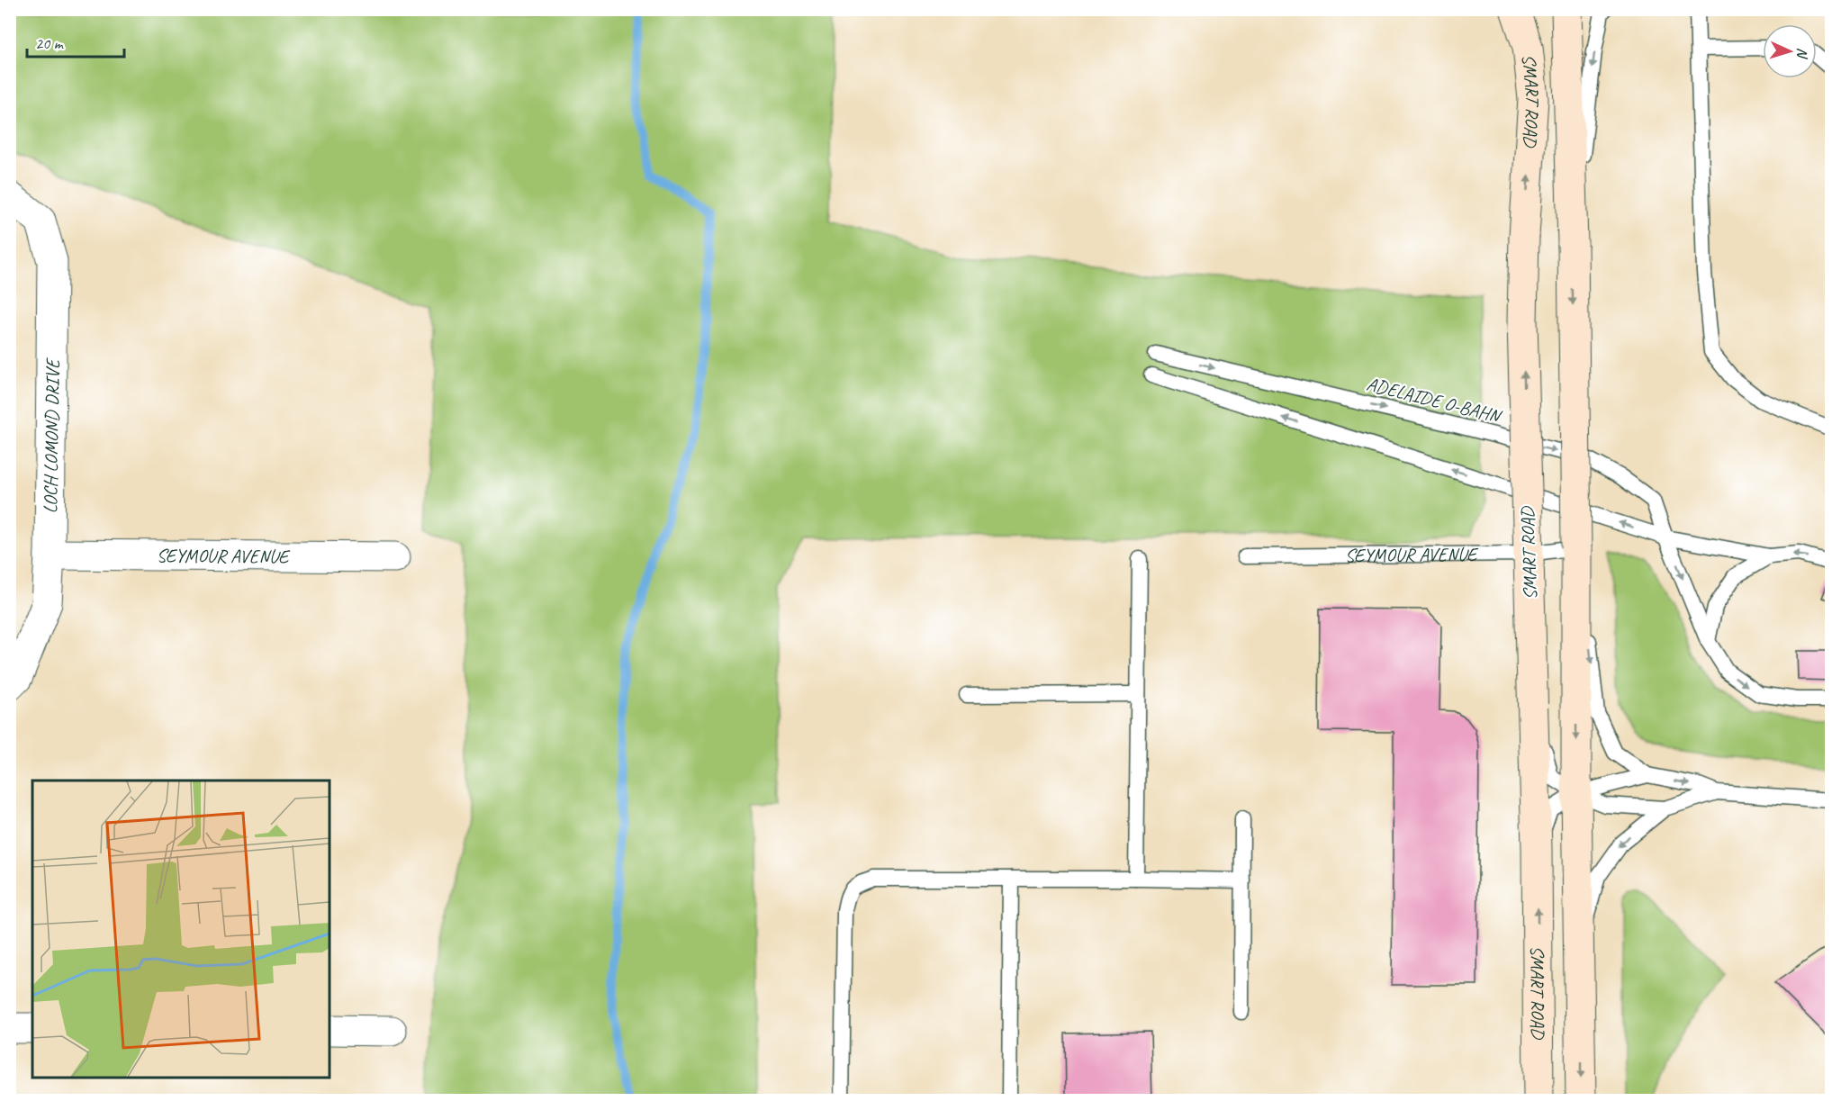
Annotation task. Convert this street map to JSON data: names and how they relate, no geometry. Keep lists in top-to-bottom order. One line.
{"streets":{"main road":["SMART ROAD"],"street":["LOCH LOMOND DRIVE","SEYMOUR AVENUE"],"lane":["ADELAIDE O-BAHN"]},"crossings":[["SMART ROAD","SEYMOUR AVENUE"],["LOCH LOMOND DRIVE","SEYMOUR AVENUE"]],"scale_bar":"20 m","north":"right"}
